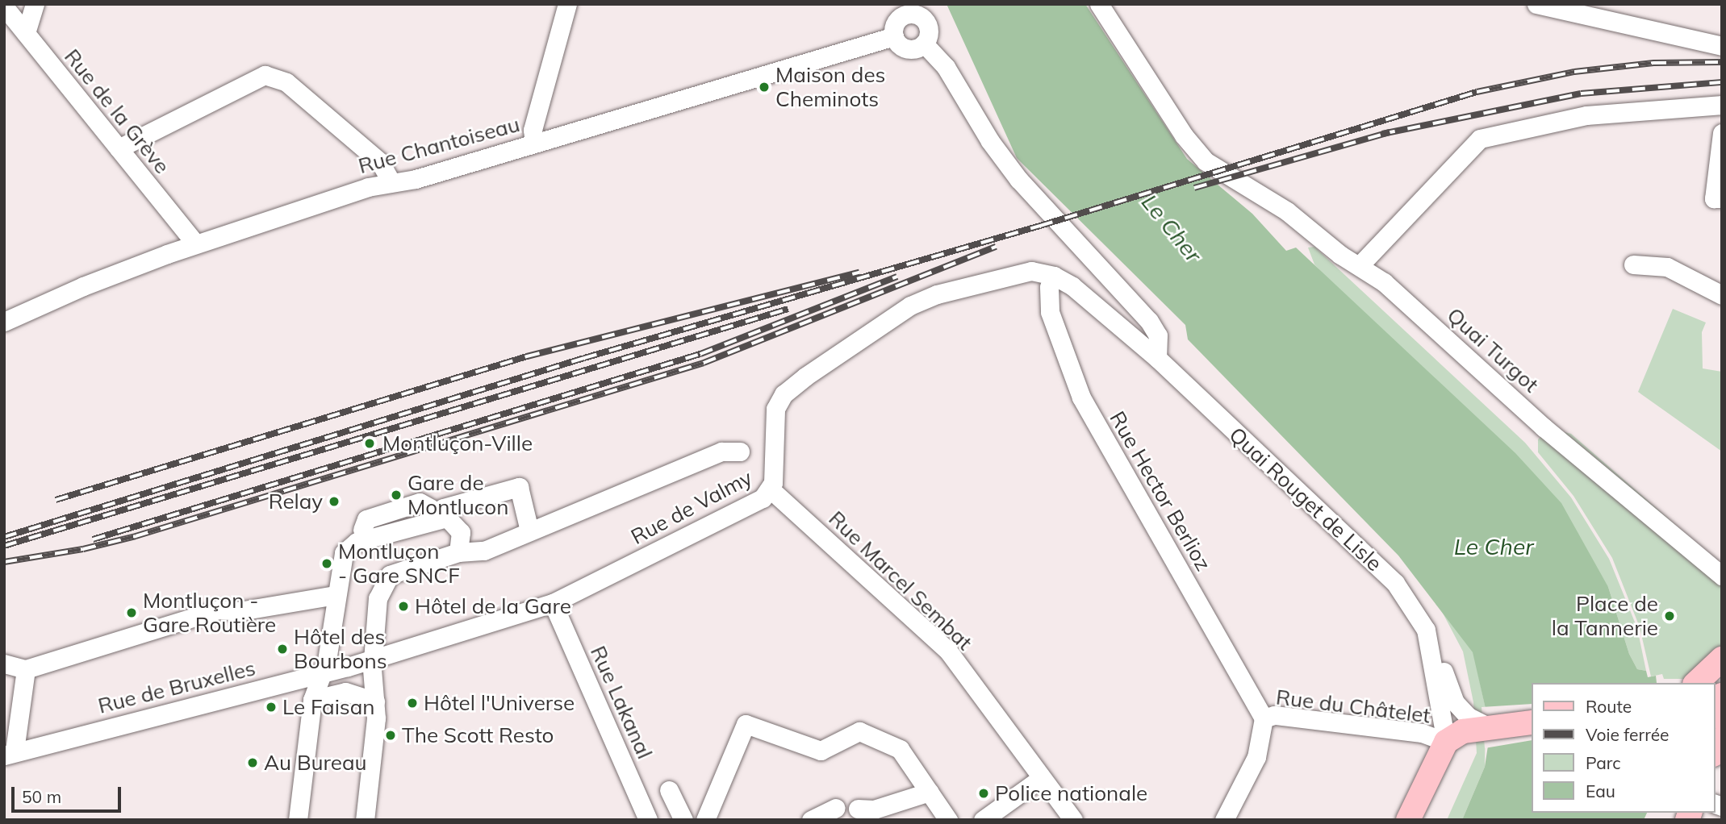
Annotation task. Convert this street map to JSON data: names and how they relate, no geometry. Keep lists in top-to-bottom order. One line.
{"streets":{"street":["Rue de la Grève","Rue Chantoiseau","Quai Turgot","Rue Hector Berlioz","Quai Rouget de Lisle","Rue de Valmy","Rue Marcel Sembat","Rue de Bruxelles","Rue Lakanal","Rue du Châtelet"]},"crossings":[["Rue de la Grève","Rue Chantoiseau"],["Rue Hector Berlioz","Quai Rouget de Lisle"],["Rue Hector Berlioz","Rue du Châtelet"],["Quai Rouget de Lisle","Rue de Valmy"],["Quai Rouget de Lisle","Rue du Châtelet"],["Rue de Valmy","Rue Marcel Sembat"],["Rue de Valmy","Rue de Bruxelles"],["Rue de Valmy","Rue Lakanal"]],"water":["Le Cher"],"places":["Maison des Cheminots","Montluçon-Ville","Gare de Montlucon","Relay","Montluçon - Gare SNCF","Hôtel de la Gare","Montluçon - Gare Routière","Place de la Tannerie","Hôtel des Bourbons","Hôtel l'Universe","Le Faisan","The Scott Resto","Au Bureau","Police nationale"],"legend":["Route","Voie ferrée","Parc","Eau"],"scale_bar":"50 m"}
